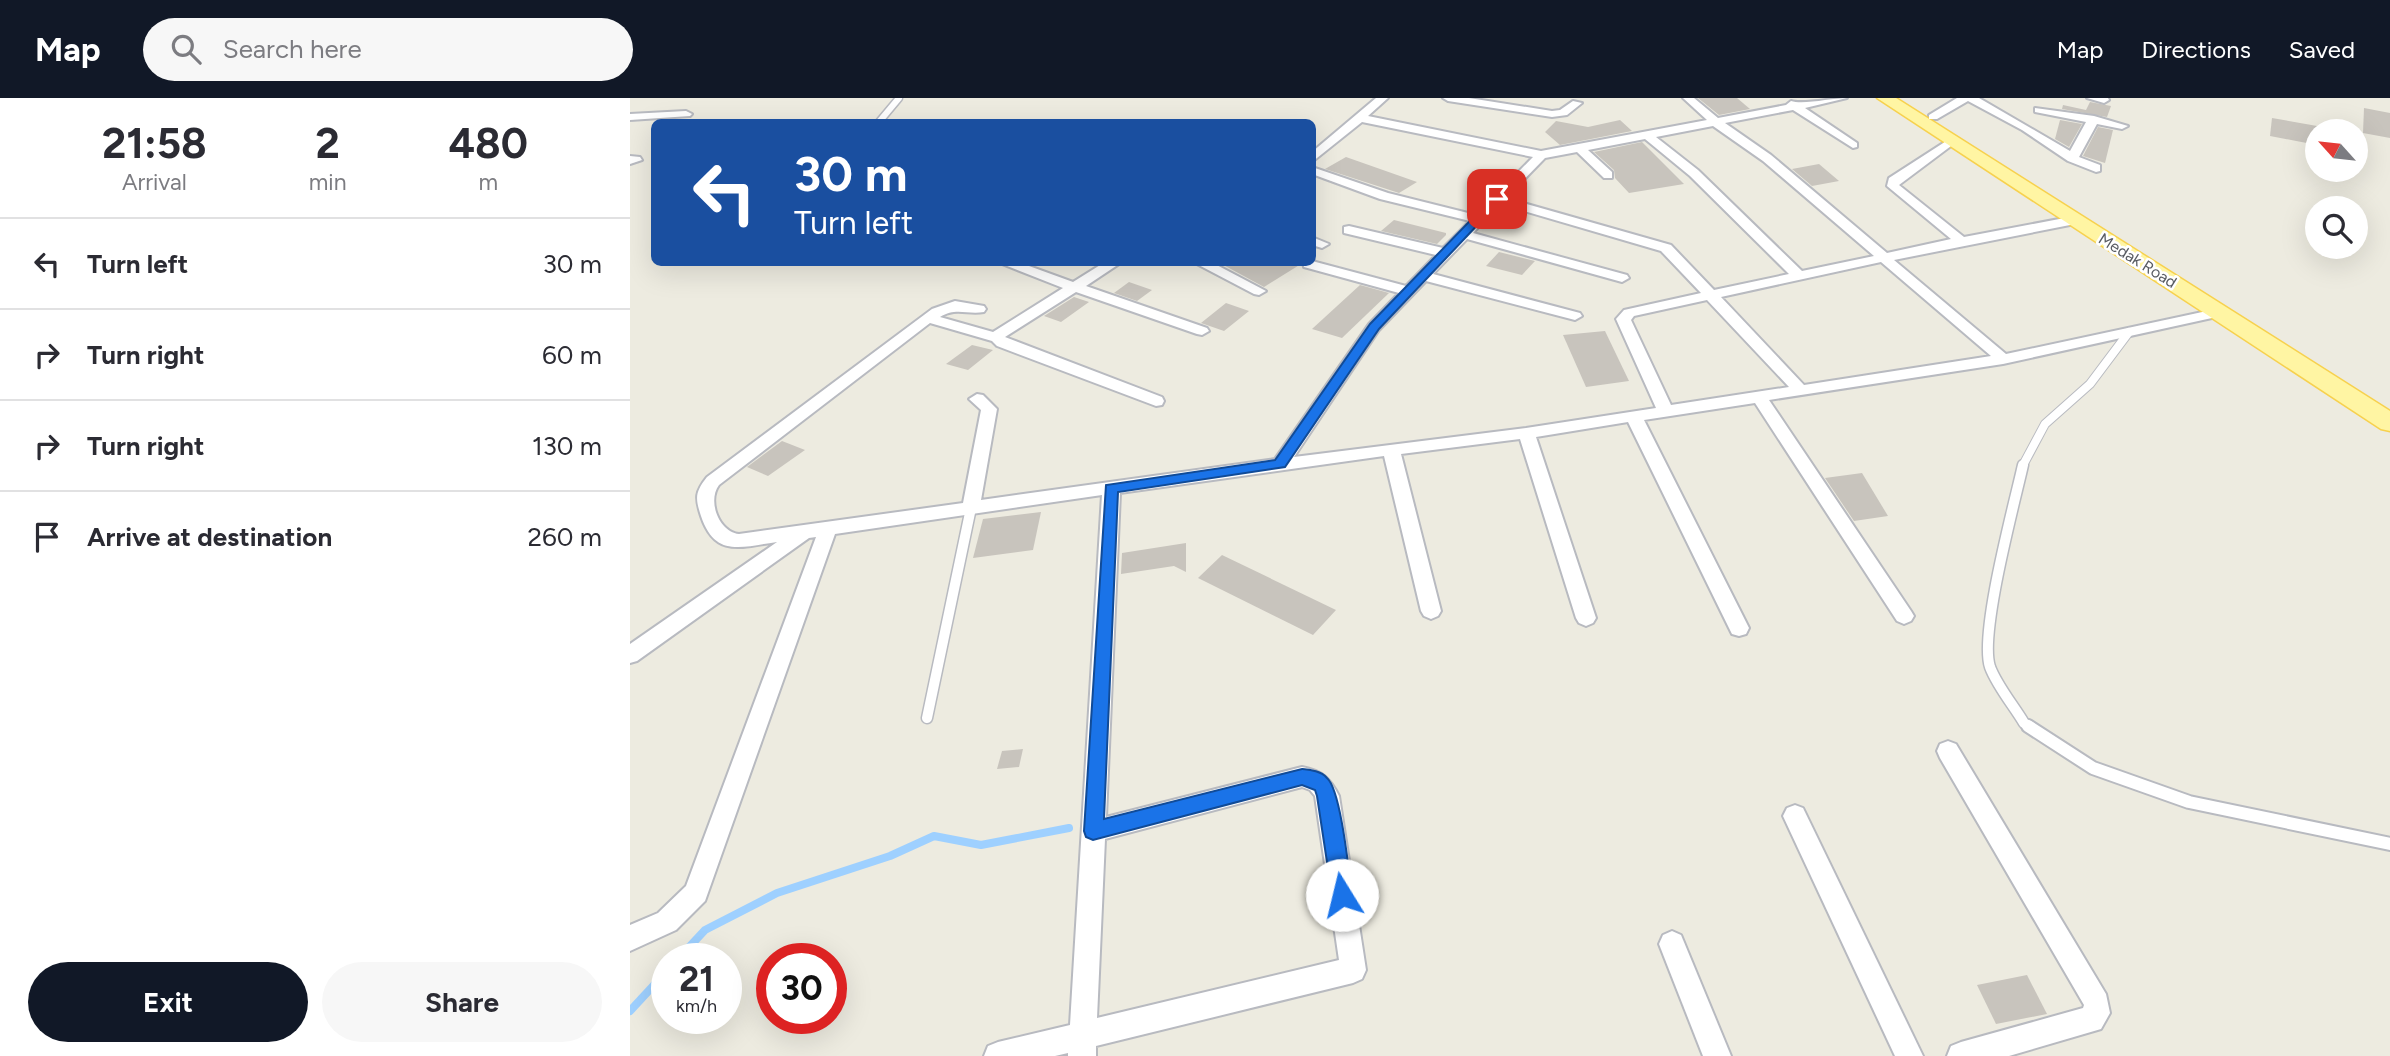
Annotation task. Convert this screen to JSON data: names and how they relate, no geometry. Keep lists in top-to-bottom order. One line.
{"streets":{"main road":["Medak Road"]},"north":"top left","page":{"header":"Map","search":"Search here","nav":["Map","Directions","Saved"],"eta":["21:58","Arrival","2","min","480","m"],"turn":["30 m","Turn left"],"list":[{"name":"Turn left","value":"30 m"},{"name":"Turn right","value":"60 m"},{"name":"Turn right","value":"130 m"},{"name":"Arrive at destination","value":"260 m"}],"speed":"21 km/h","limit":"30","buttons":["Exit","Share"]}}
